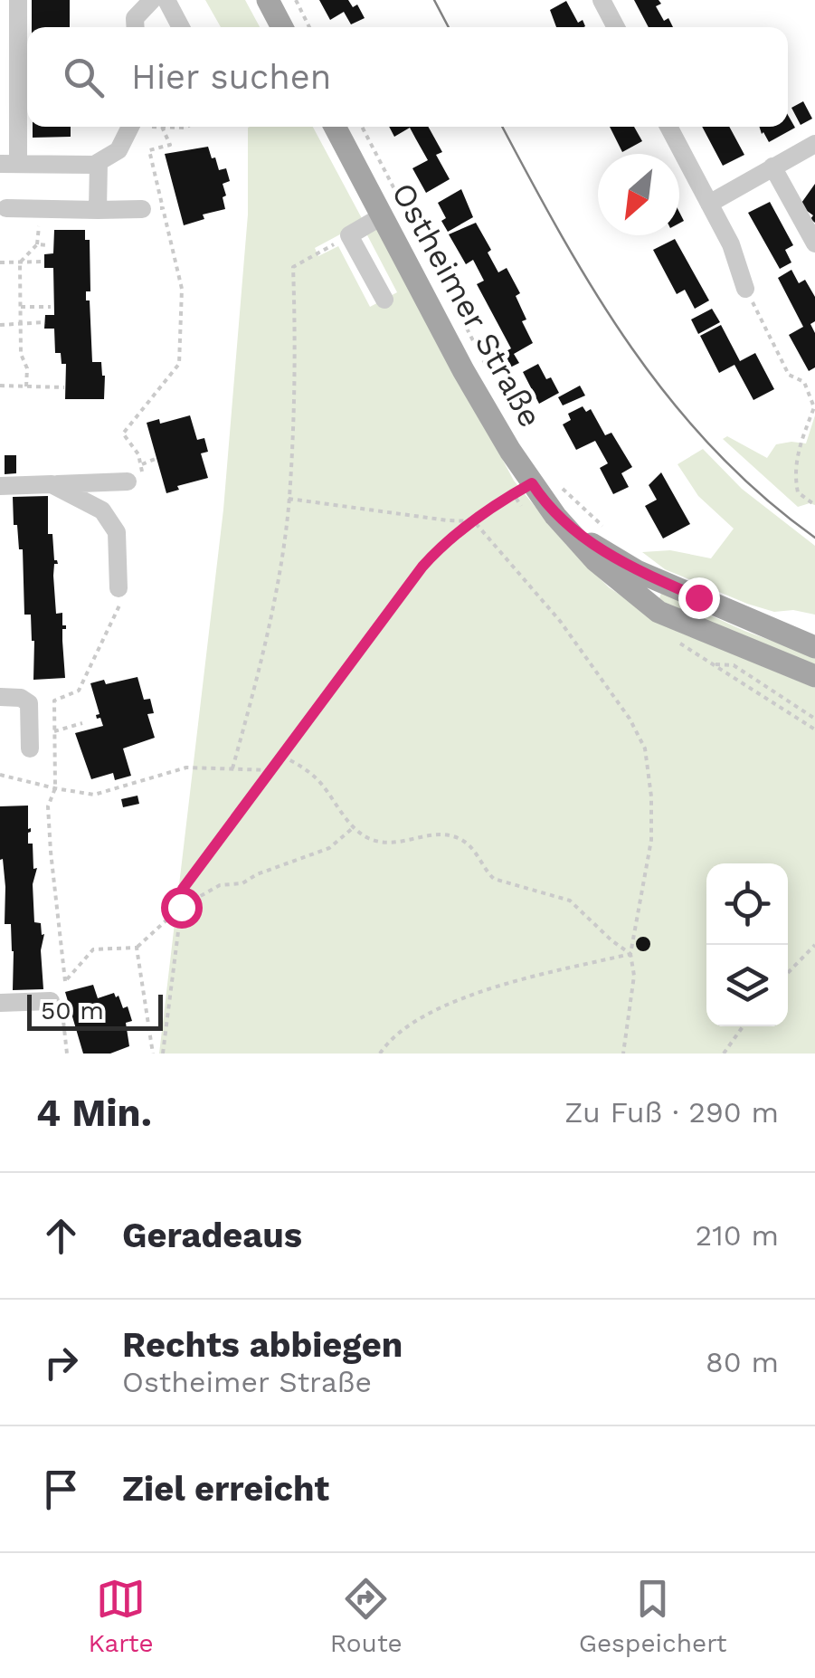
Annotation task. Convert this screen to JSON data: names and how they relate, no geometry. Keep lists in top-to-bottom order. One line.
{"streets":{"main road":["Ostheimer Straße"]},"scale_bar":"50 m","north":"bottom left","page":{"search":"Hier suchen","scale":"50 m","heading":["4 Min.","Zu Fuß · 290 m"],"list":[["Geradeaus","210 m"],["Rechts abbiegen","Ostheimer Straße","80 m"],"Ziel erreicht"],"nav":["Karte","Route","Gespeichert"]}}
